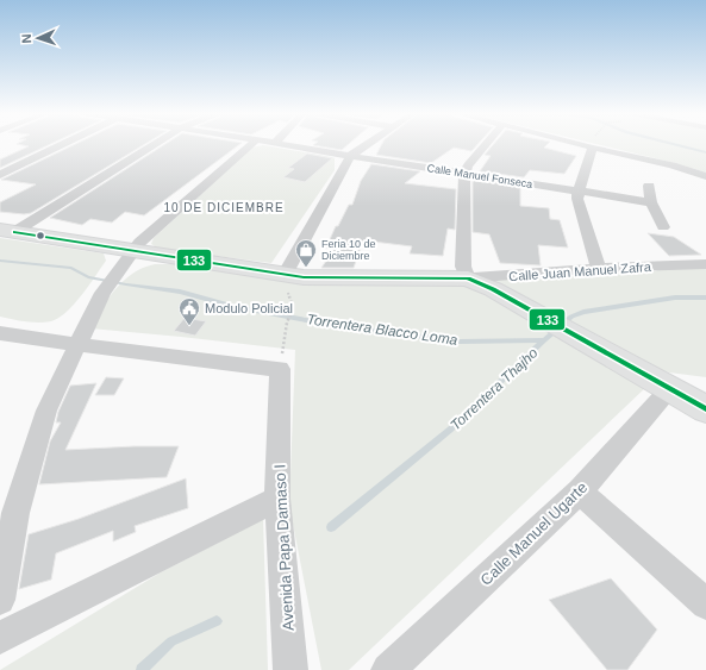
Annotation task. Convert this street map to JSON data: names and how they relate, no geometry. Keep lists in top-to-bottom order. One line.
{"streets":{"street":["Calle Manuel Fonseca","Calle Juan Manuel Zafra","Calle Manuel Ugarte","Avenida Papa Damaso I"]},"districts":["10 DE DICIEMBRE"],"water":["Torrentera Blacco Loma","Torrentera Thajho"],"places":{"shop":["Feria 10 de Diciembre"],"public building":["Modulo Policial"]},"lines":["transit line 133"],"north":"left"}
